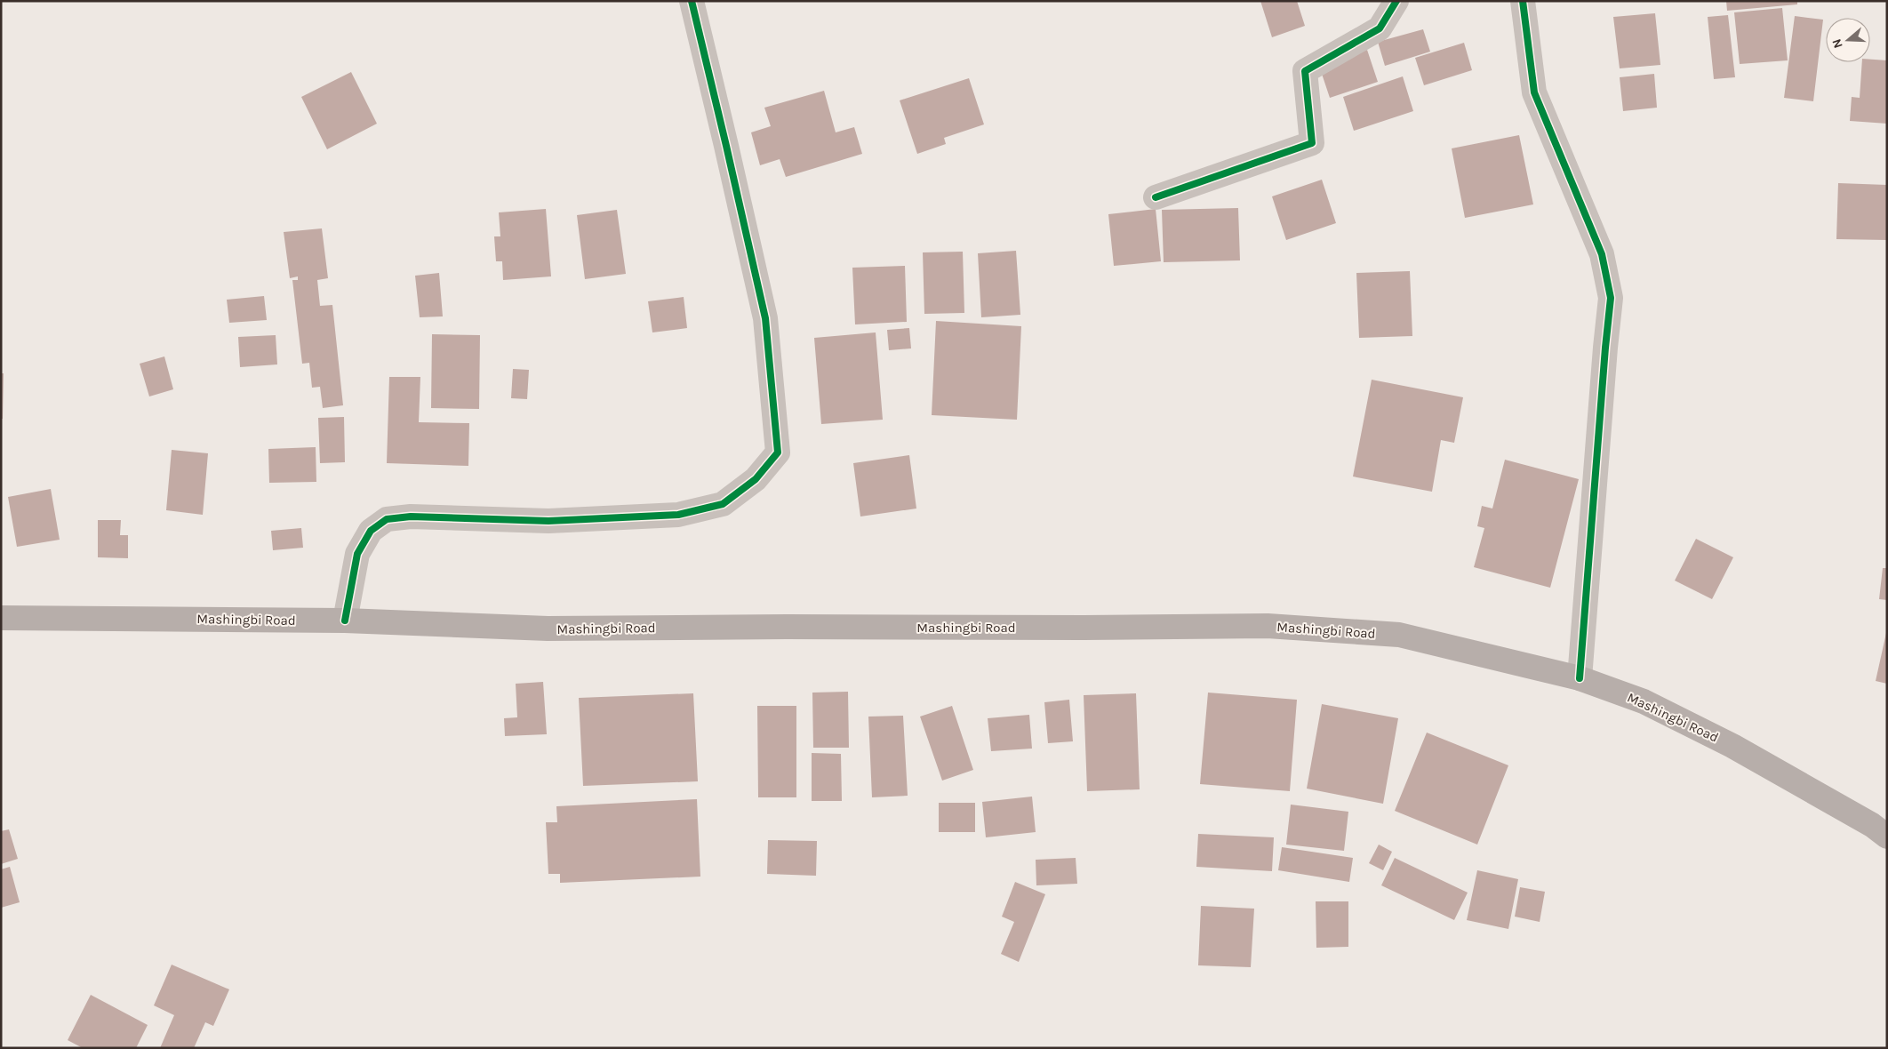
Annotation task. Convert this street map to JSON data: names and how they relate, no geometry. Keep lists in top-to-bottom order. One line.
{"streets":{"main road":["Mashingbi Road"]},"north":"left"}
